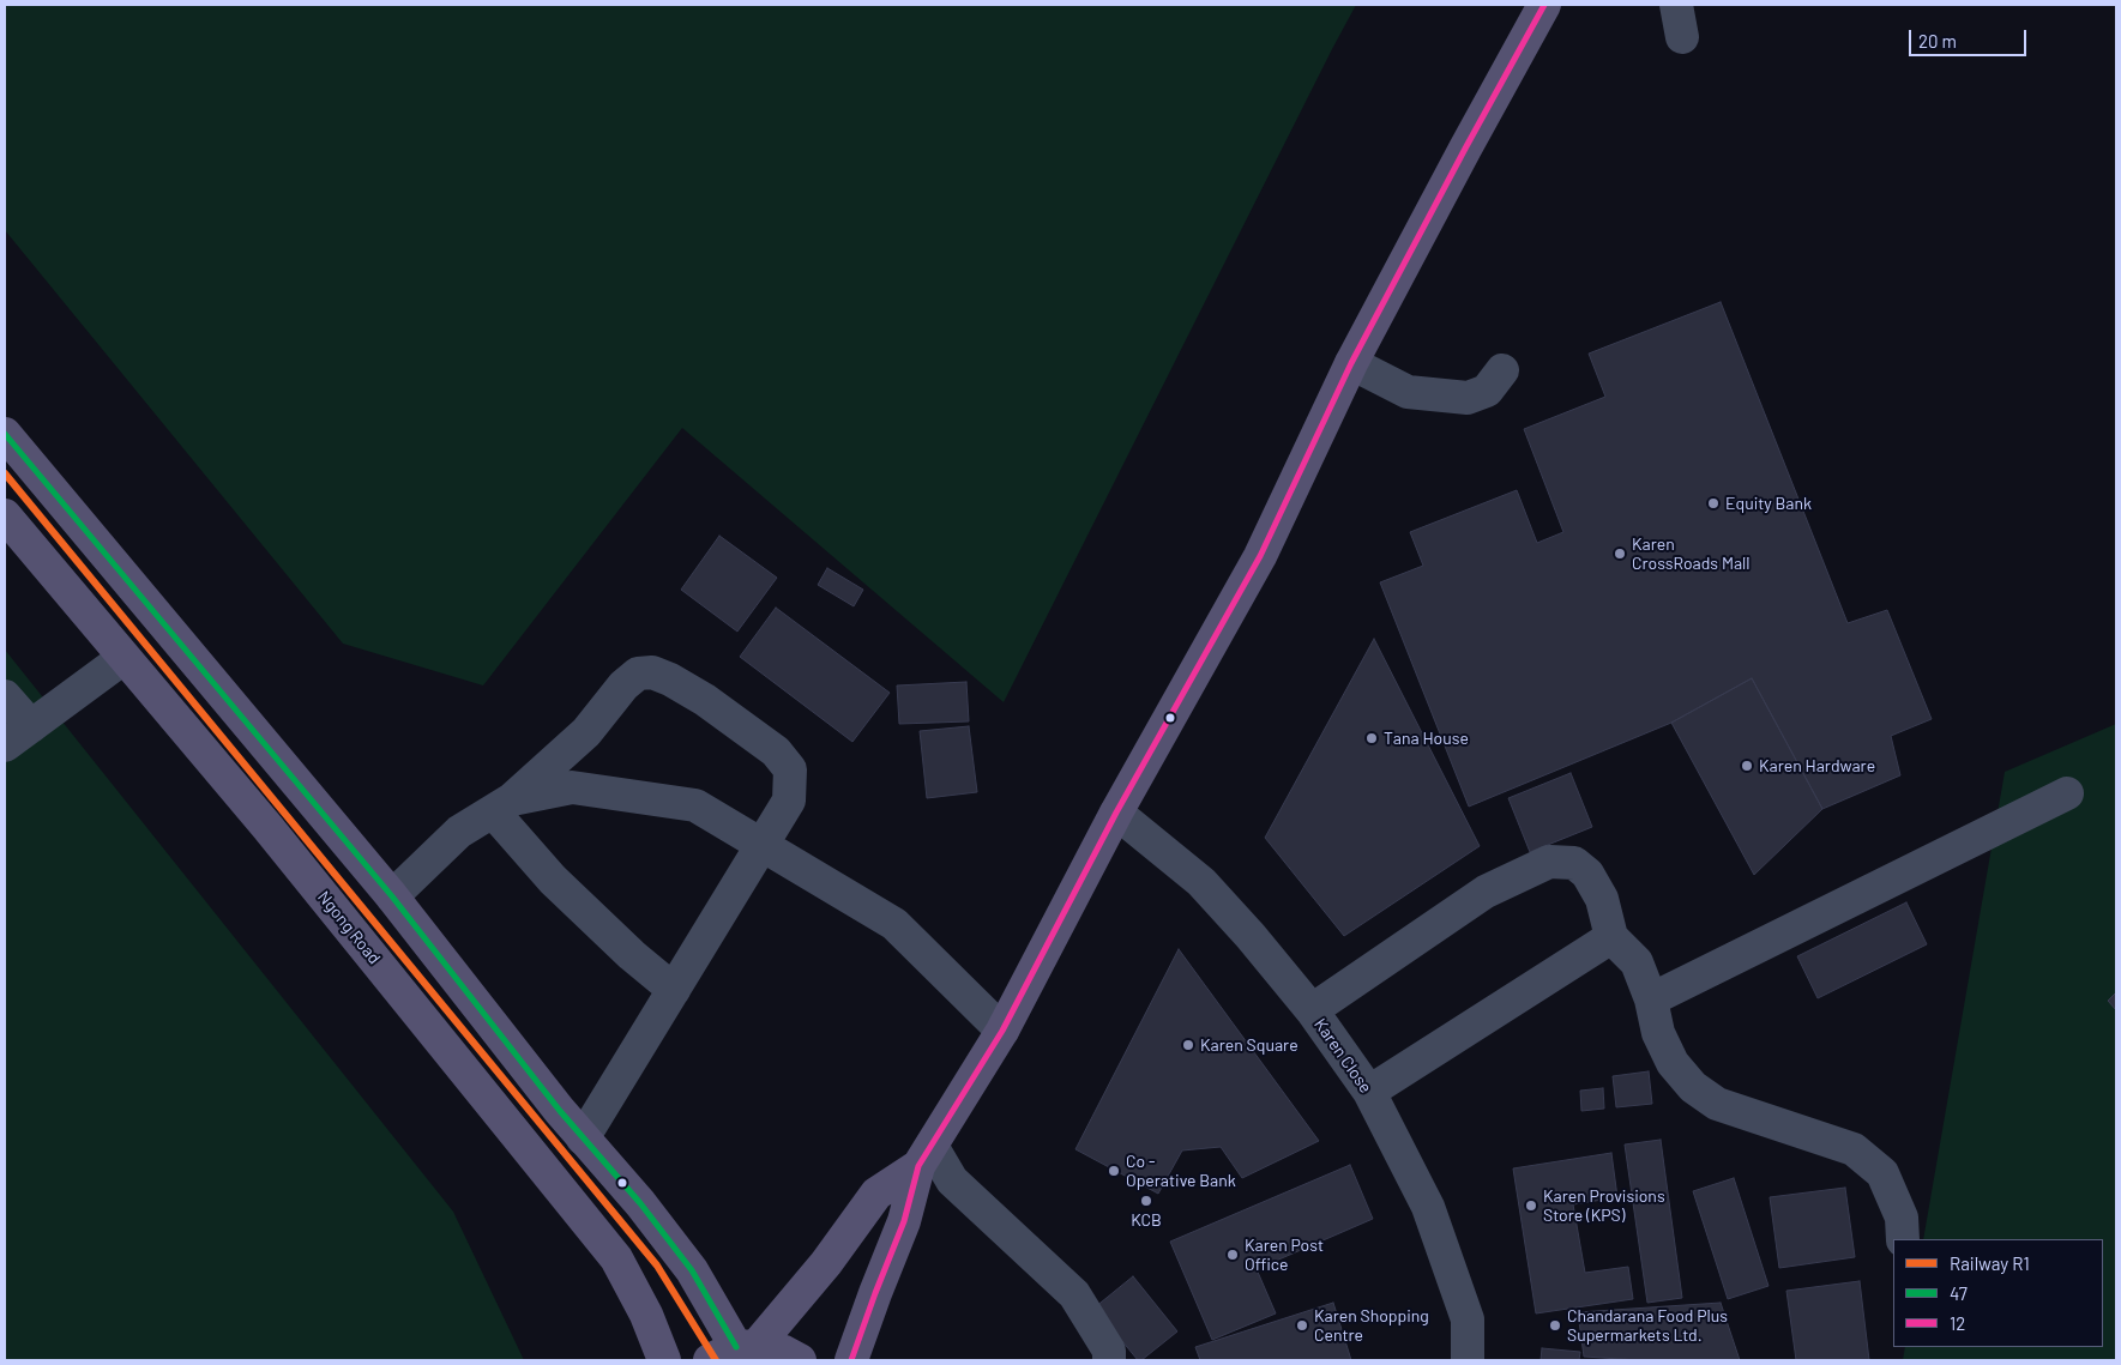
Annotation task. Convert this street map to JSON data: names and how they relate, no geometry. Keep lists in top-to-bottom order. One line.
{"streets":{"main road":["Ngong Road"],"lane":["Karen Close"]},"places":["Equity Bank","Karen CrossRoads Mall","Tana House","Karen Hardware","Karen Square","Co - Operative Bank","KCB","Karen Provisions Store (KPS)","Karen Post Office","Karen Shopping Centre","Chandarana Food Plus Supermarkets Ltd."],"lines":["transit line 12","transit line 47","rail line R1"],"legend":["Railway R1","47","12"],"scale_bar":"20 m"}
